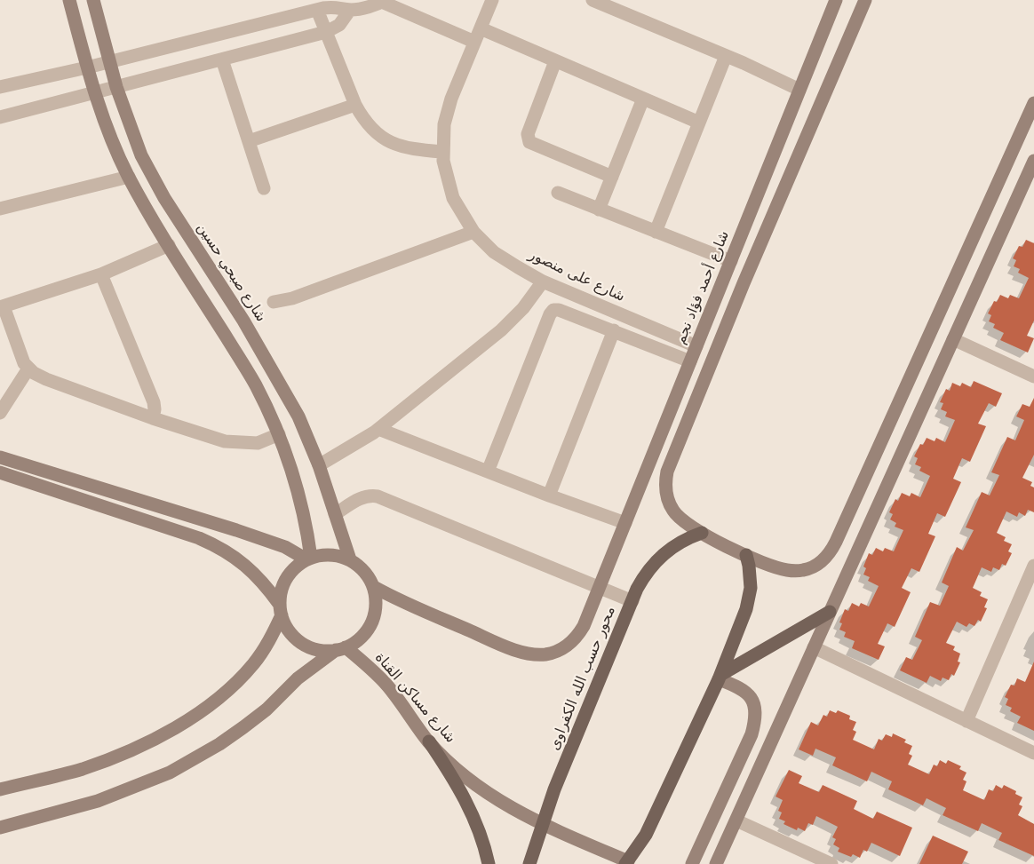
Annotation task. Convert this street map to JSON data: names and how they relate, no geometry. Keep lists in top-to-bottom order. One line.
{"streets":{"main road":["محور حسب الله الكفراوى"],"street":["شارع صبحي حسين","شارع على منصور","شارع أحمد فؤاد نجم","شارع مساكن القناة"]},"crossings":[["شارع صبحي حسين","شارع مساكن القناة"],["شارع على منصور","شارع أحمد فؤاد نجم"],["محور حسب الله الكفراوى","شارع مساكن القناة"]]}
